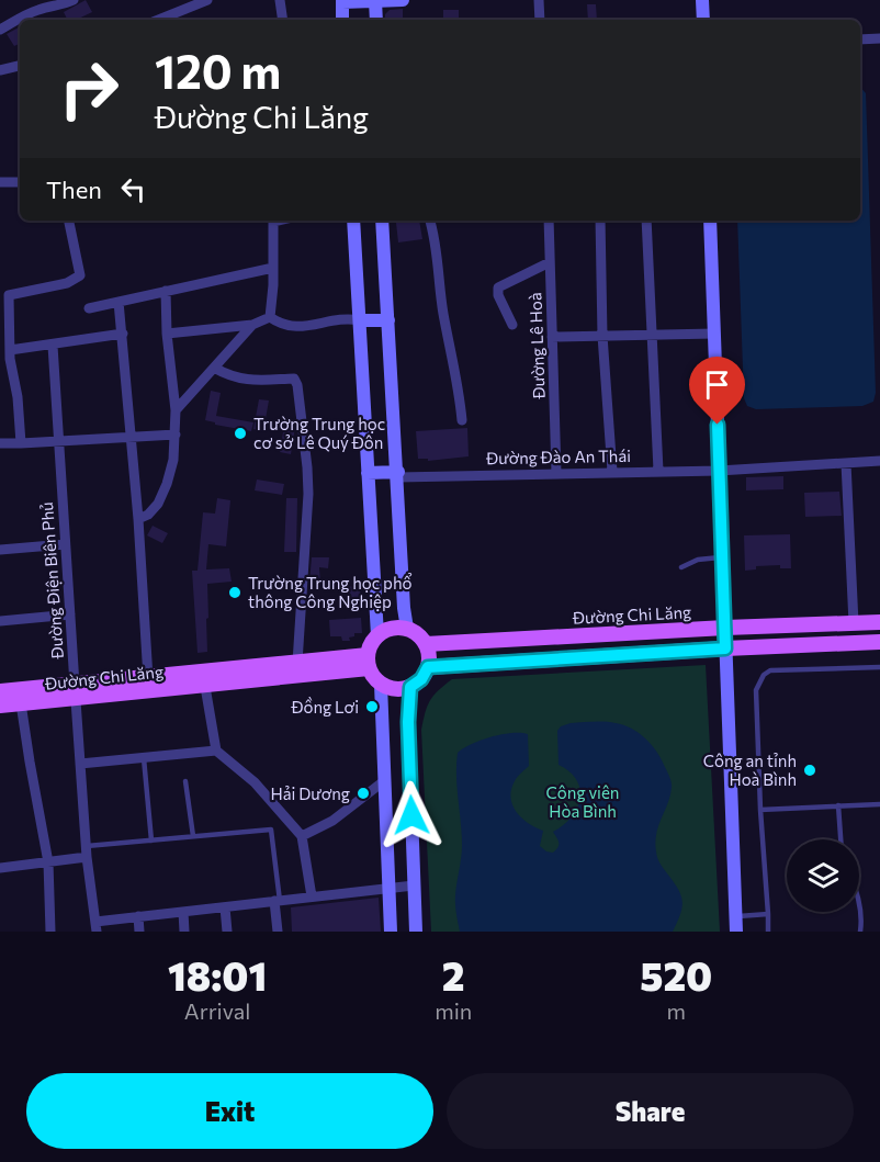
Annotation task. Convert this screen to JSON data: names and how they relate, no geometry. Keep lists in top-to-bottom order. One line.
{"streets":{"main road":["Đường Chi Lăng"],"street":["Đường Lê Hoà","Đường Đào An Thái","Đường Điện Biên Phủ"]},"crossings":[["Đường Lê Hoà","Đường Đào An Thái"],["Đường Điện Biên Phủ","Đường Chi Lăng"]],"parks":["Công viên Hòa Bình"],"places":["Trường Trung học cơ sở Lê Quý Đôn","Trường Trung học phổ thông Công Nghiệp","Đồng Lơi","Công an tỉnh Hoà Bình","Hải Dương"],"page":{"turn":["120 m","Đường Chi Lăng"],"then":"Then","eta":["18:01","Arrival","2","min","520","m"],"buttons":["Exit","Share"]}}
